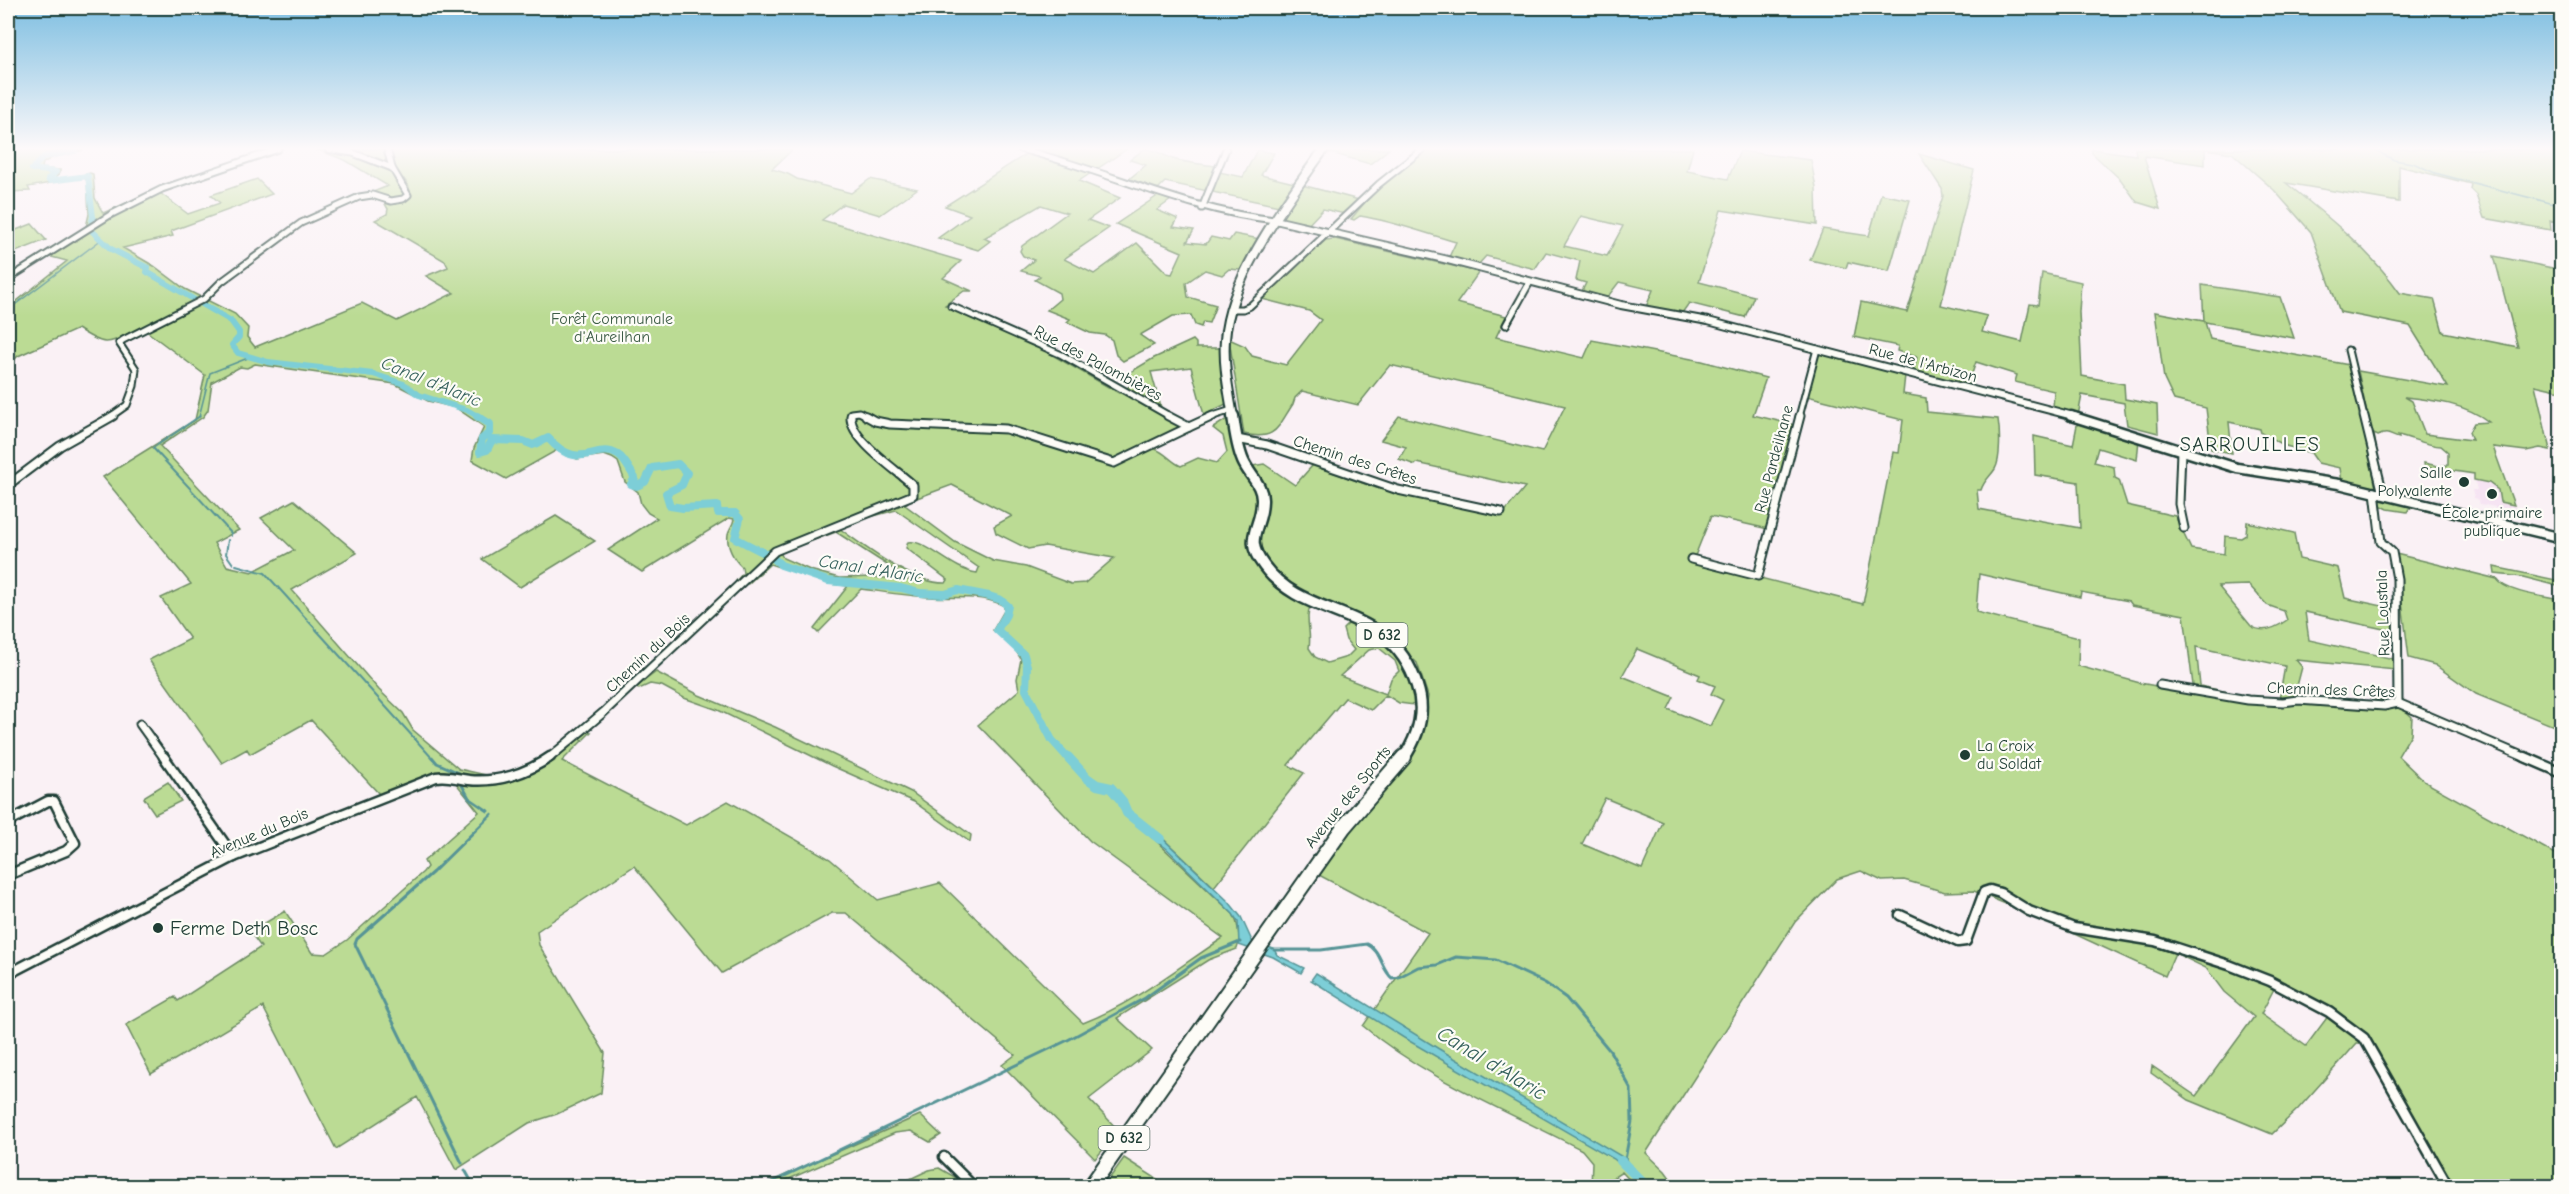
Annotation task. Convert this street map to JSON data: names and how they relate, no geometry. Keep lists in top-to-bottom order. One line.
{"streets":{"main road":["D 632","Avenue des Sports"],"street":["Rue des Palombières","Rue de l'Arbizon","Rue Pardeilhane","Chemin des Crêtes","Rue Loustala","Chemin du Bois","Avenue du Bois"]},"crossings":[["Rue des Palombières","Chemin du Bois"],["Rue de l'Arbizon","Rue Pardeilhane"],["Rue de l'Arbizon","Rue Loustala"],["Rue de l'Arbizon","D 632"],["Chemin des Crêtes","Rue Loustala"],["Chemin des Crêtes","D 632"],["Chemin des Crêtes","Avenue des Sports"],["D 632","Avenue des Sports"],["Chemin du Bois","Avenue du Bois"]],"districts":["SARROUILLES"],"water":["Canal d'Alaric"],"parks":["Forêt Communale d'Aureilhan"],"places":["Salle Polyvalente","École primaire publique","La Croix du Soldat","Ferme Deth Bosc"]}
